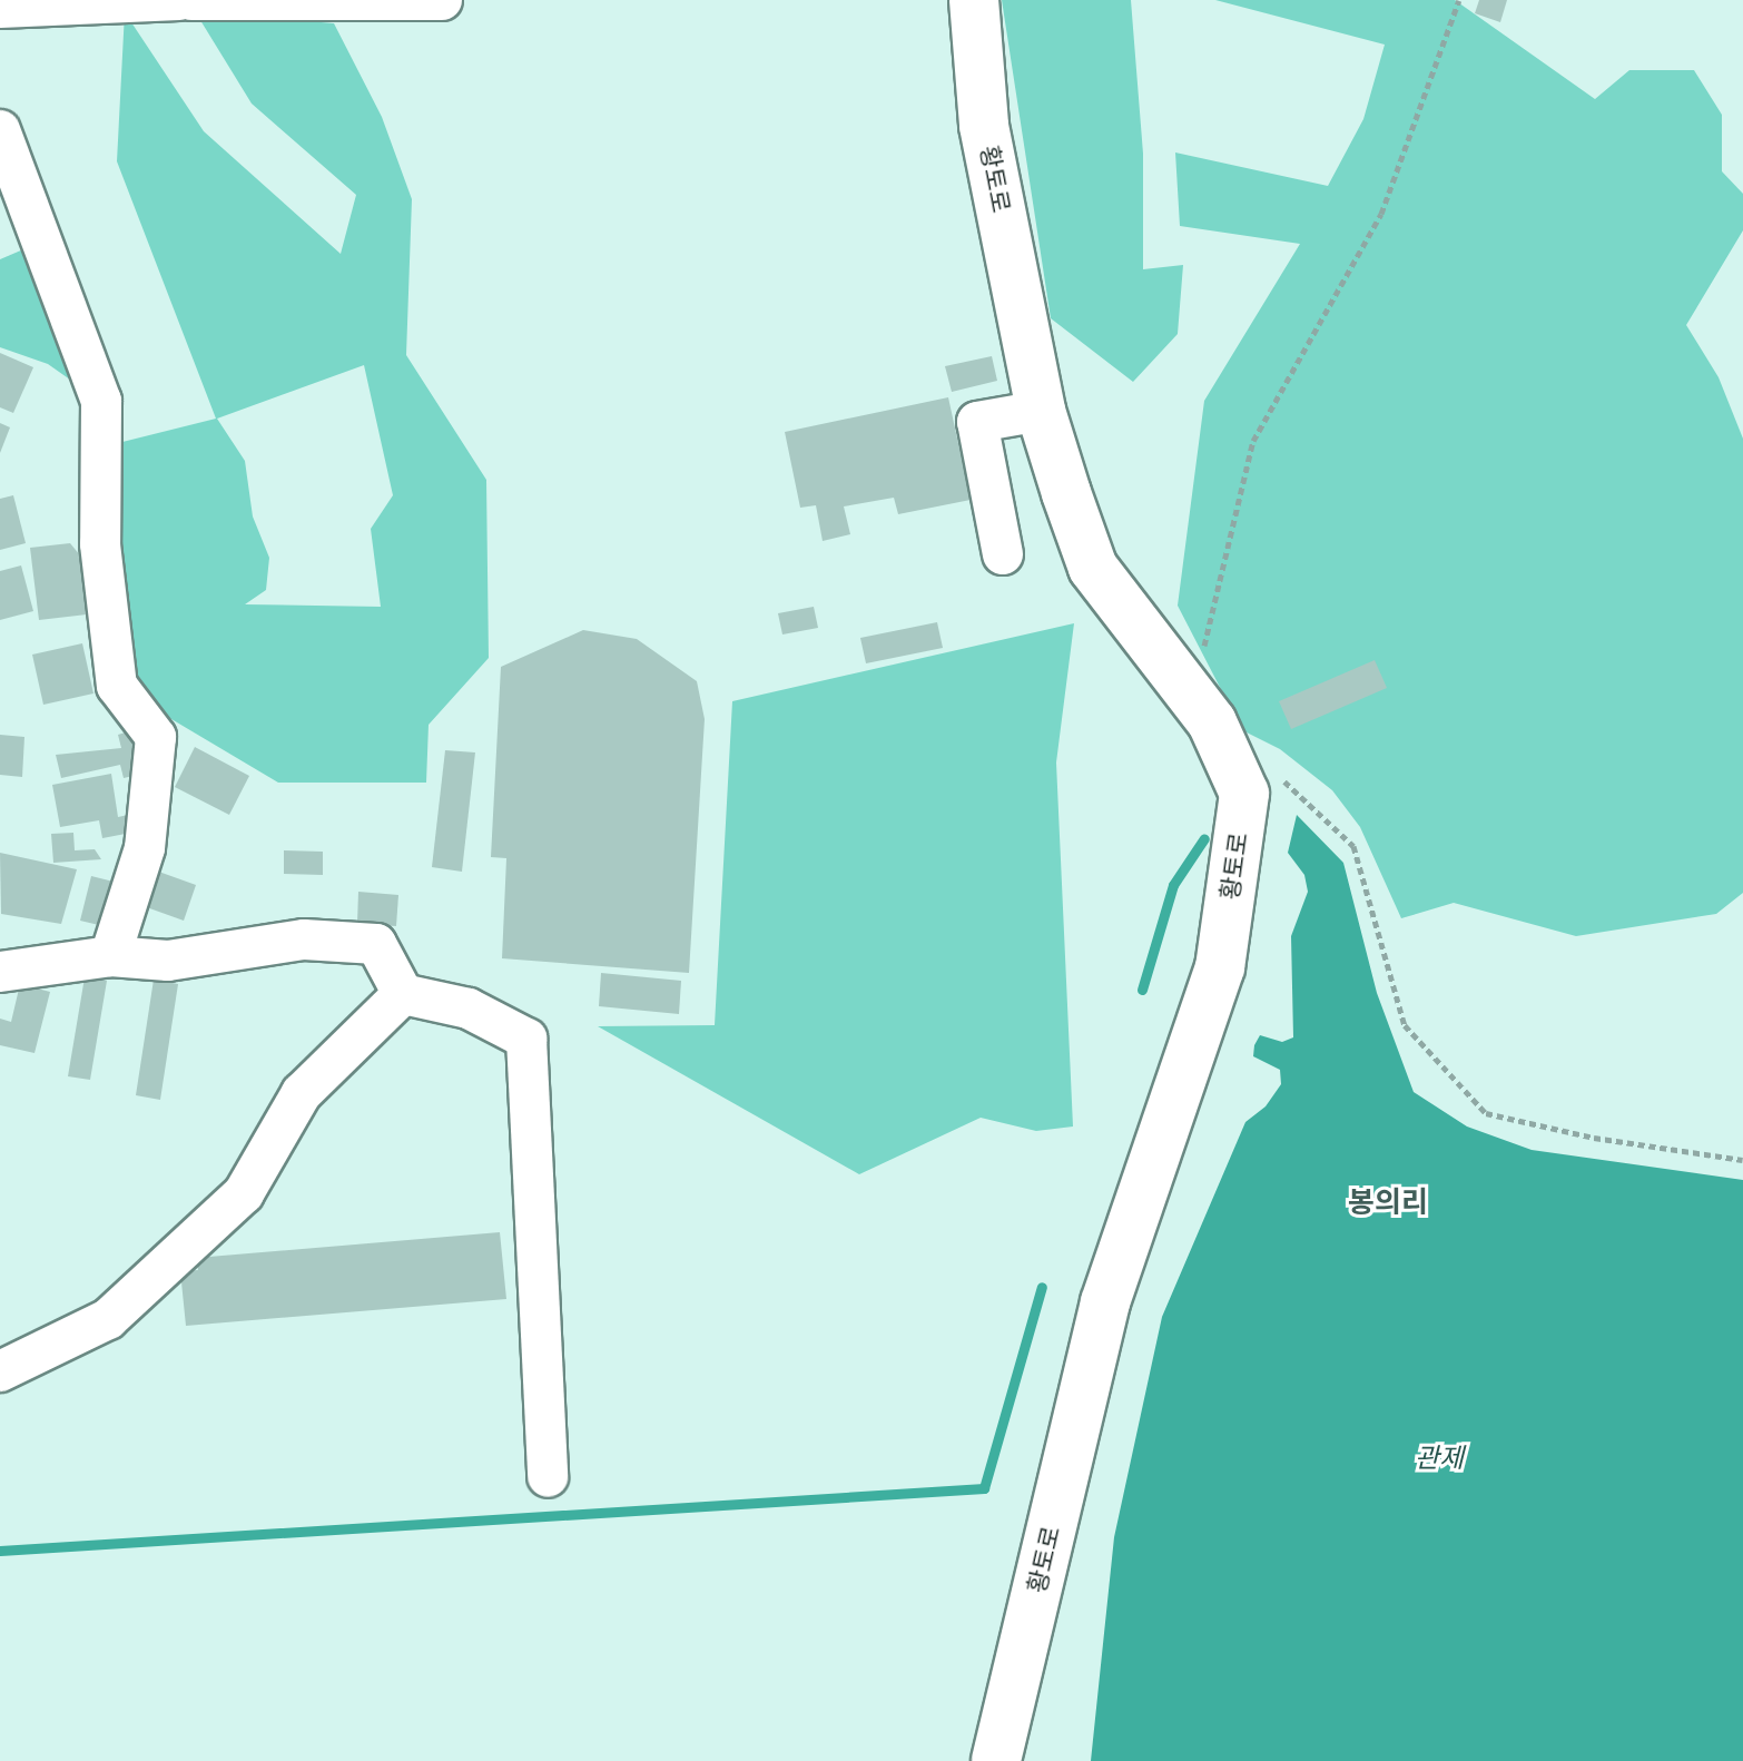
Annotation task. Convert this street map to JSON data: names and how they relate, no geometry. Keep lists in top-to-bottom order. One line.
{"streets":{"main road":["황토로"]},"districts":["봉의리"],"water":["관제"]}
